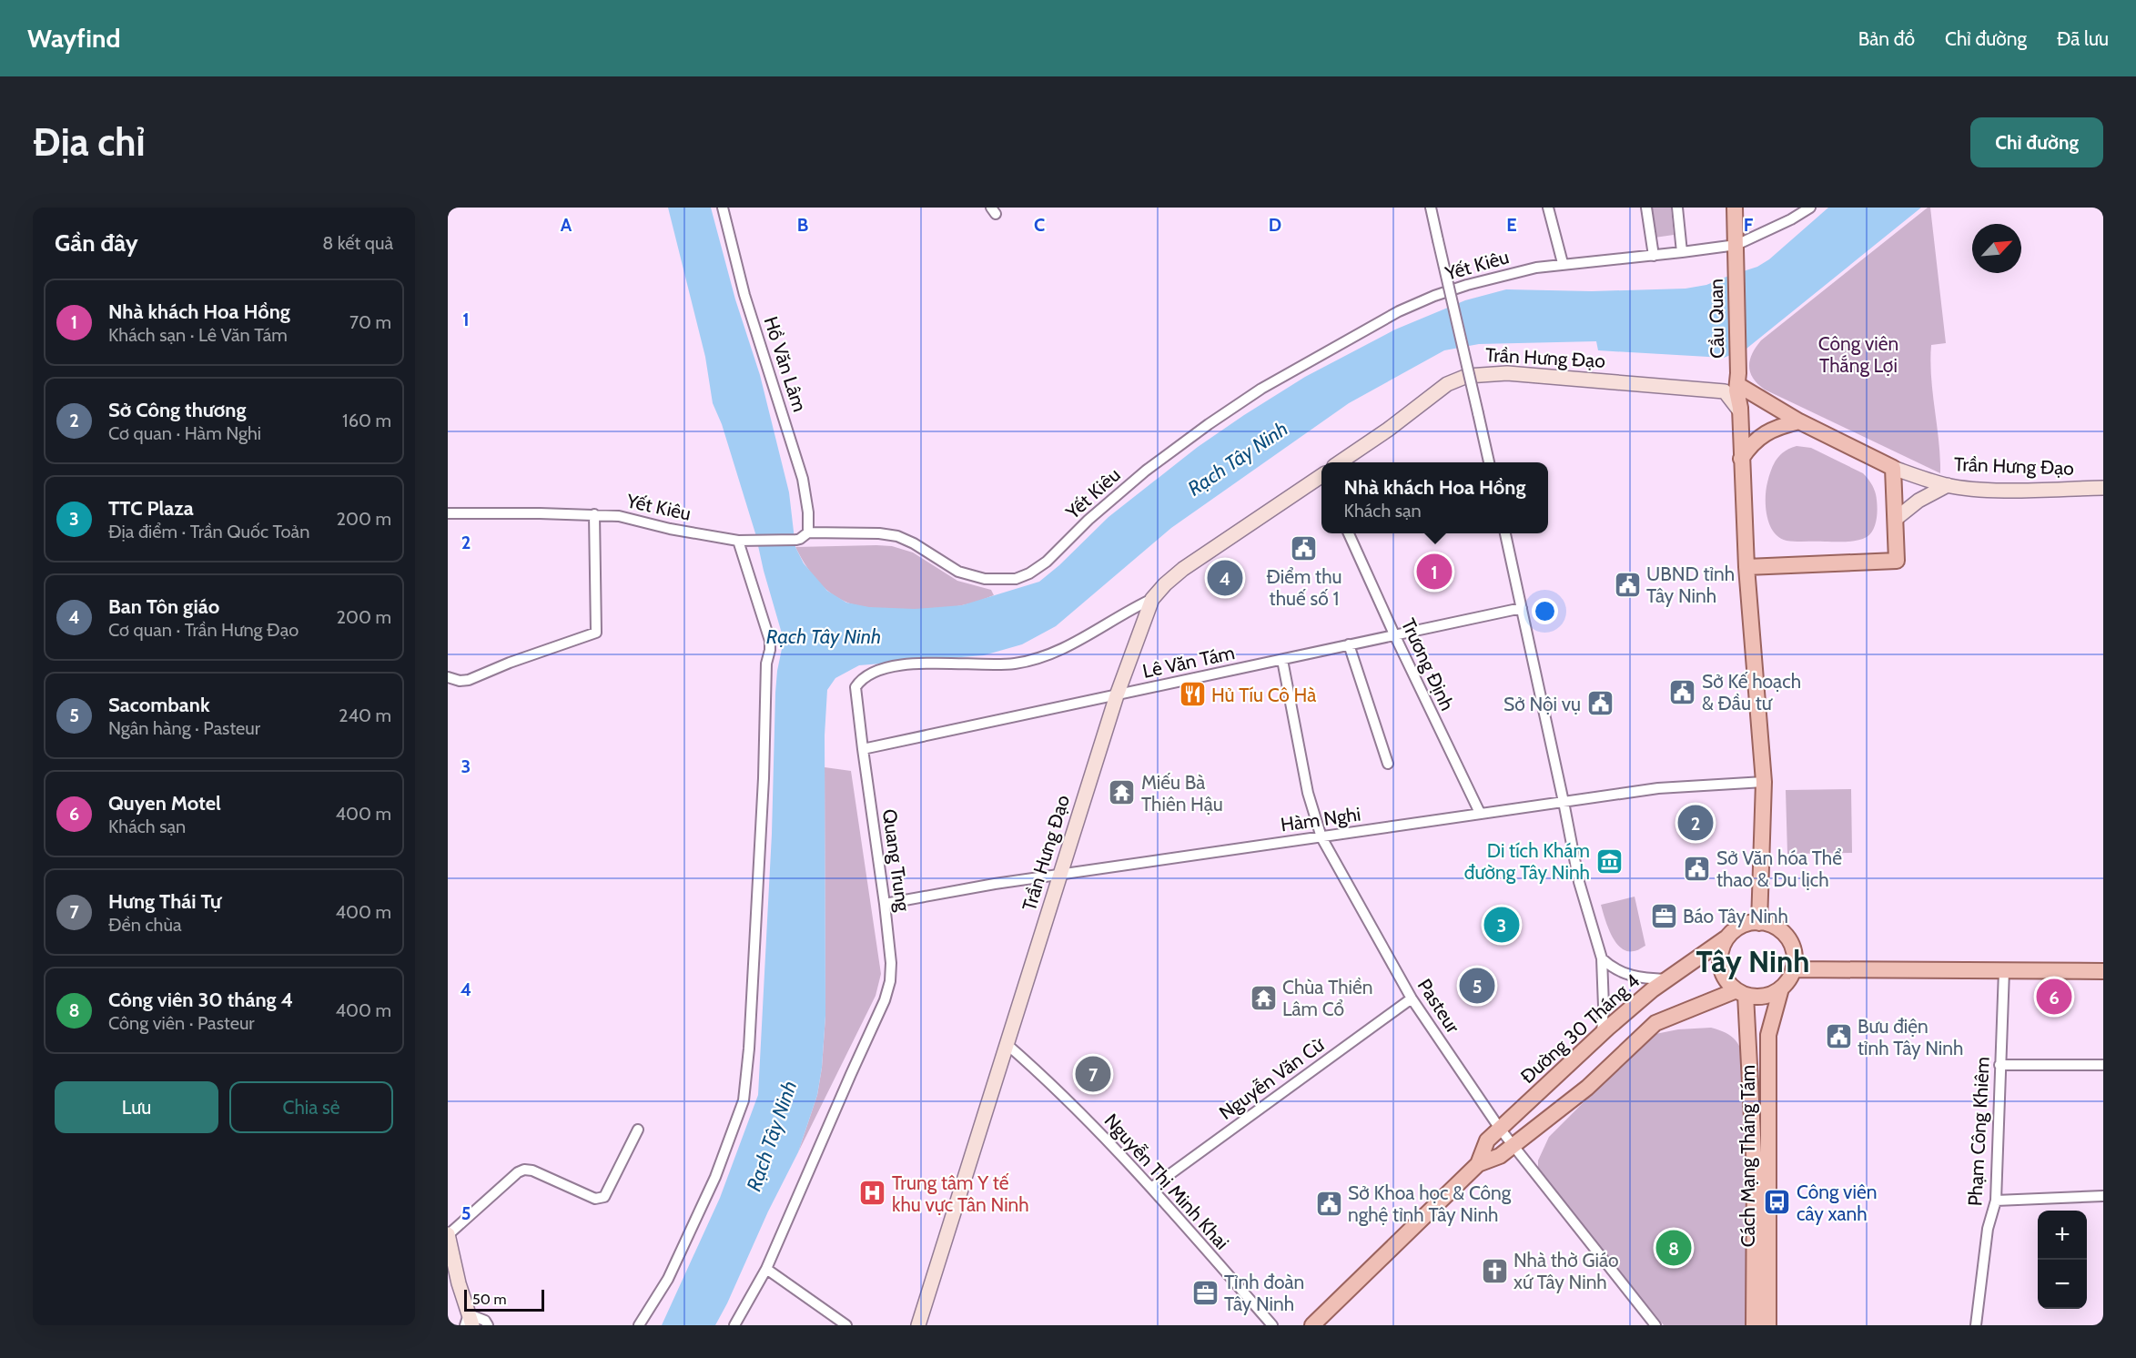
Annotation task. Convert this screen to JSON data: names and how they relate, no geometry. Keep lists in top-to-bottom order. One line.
{"streets":{"main road":["Cầu Quan","Trần Hưng Đạo","Đường 30 Tháng 4","Cách Mạng Tháng Tám"],"street":["Yết Kiêu","Hồ Văn Lâm","Lê Văn Tám","Trương Định","Hàm Nghi","Quang Trung","Pasteur","Nguyễn Văn Cừ","Phạm Công Khiêm","Nguyễn Thị Minh Khai"]},"crossings":[["Yết Kiêu","Cầu Quan"],["Yết Kiêu","Hồ Văn Lâm"],["Cầu Quan","Trần Hưng Đạo"],["Trần Hưng Đạo","Lê Văn Tám"],["Trần Hưng Đạo","Hàm Nghi"],["Trần Hưng Đạo","Quang Trung"],["Trần Hưng Đạo","Nguyễn Thị Minh Khai"],["Lê Văn Tám","Trương Định"],["Lê Văn Tám","Quang Trung"],["Lê Văn Tám","Pasteur"],["Trương Định","Hàm Nghi"],["Hàm Nghi","Quang Trung"],["Hàm Nghi","Pasteur"],["Pasteur","Đường 30 Tháng 4"],["Pasteur","Nguyễn Văn Cừ"],["Đường 30 Tháng 4","Cách Mạng Tháng Tám"],["Nguyễn Văn Cừ","Nguyễn Thị Minh Khai"]],"districts":["Tây Ninh"],"water":["Rạch Tây Ninh"],"parks":["Công viên Thắng Lợi"],"places":{"public building":["Điểm thu thuế số 1","UBND tỉnh Tây Ninh","Sở Kế hoạch & Đầu tư","Sở Nội vụ","Sở Văn hóa Thể thao & Du lịch","Bưu điện tỉnh Tây Ninh","Sở Khoa học & Công nghệ tỉnh Tây Ninh"],"restaurant":["Hủ Tíu Cô Hà"],"temple":["Miếu Bà Thiên Hậu","Chùa Thiền Lâm Cổ"],"museum":["Di tích Khám đường Tây Ninh"],"office":["Báo Tây Ninh","Tỉnh đoàn Tây Ninh"],"hospital":["Trung tâm Y tế khu vực Tân Ninh"],"bus stop":["Công viên cây xanh"],"church":["Nhà thờ Giáo xứ Tây Ninh"]},"scale_bar":"50 m","north":"top right","page":{"header":"Wayfind","nav":["Bản đồ","Chỉ đường","Đã lưu"],"buttons":["Chỉ đường",["Lưu","Chia sẻ"]],"title":"Địa chỉ","heading":["Gần đây","8 kết quả"],"list":[{"mark":"1","name":"Nhà khách Hoa Hồng","note":"Khách sạn · Lê Văn Tám","value":"70 m"},{"mark":"2","name":"Sở Công thương","note":"Cơ quan · Hàm Nghi","value":"160 m"},{"mark":"3","name":"TTC Plaza","note":"Địa điểm · Trần Quốc Toản","value":"200 m"},{"mark":"4","name":"Ban Tôn giáo","note":"Cơ quan · Trần Hưng Đạo","value":"200 m"},{"mark":"5","name":"Sacombank","note":"Ngân hàng · Pasteur","value":"240 m"},{"mark":"6","name":"Quyen Motel","note":"Khách sạn","value":"400 m"},{"mark":"7","name":"Hưng Thái Tự","note":"Đền chùa","value":"400 m"},{"mark":"8","name":"Công viên 30 tháng 4","note":"Công viên · Pasteur","value":"400 m"}],"popup":["Nhà khách Hoa Hồng","Khách sạn"],"pins":["1","4","2","3","5","6","7","8"],"map_buttons":["+","−"],"scale":"50 m"},"grid":{"columns":["A","B","C","D","E","F"],"rows":["1","2","3","4","5"]}}
